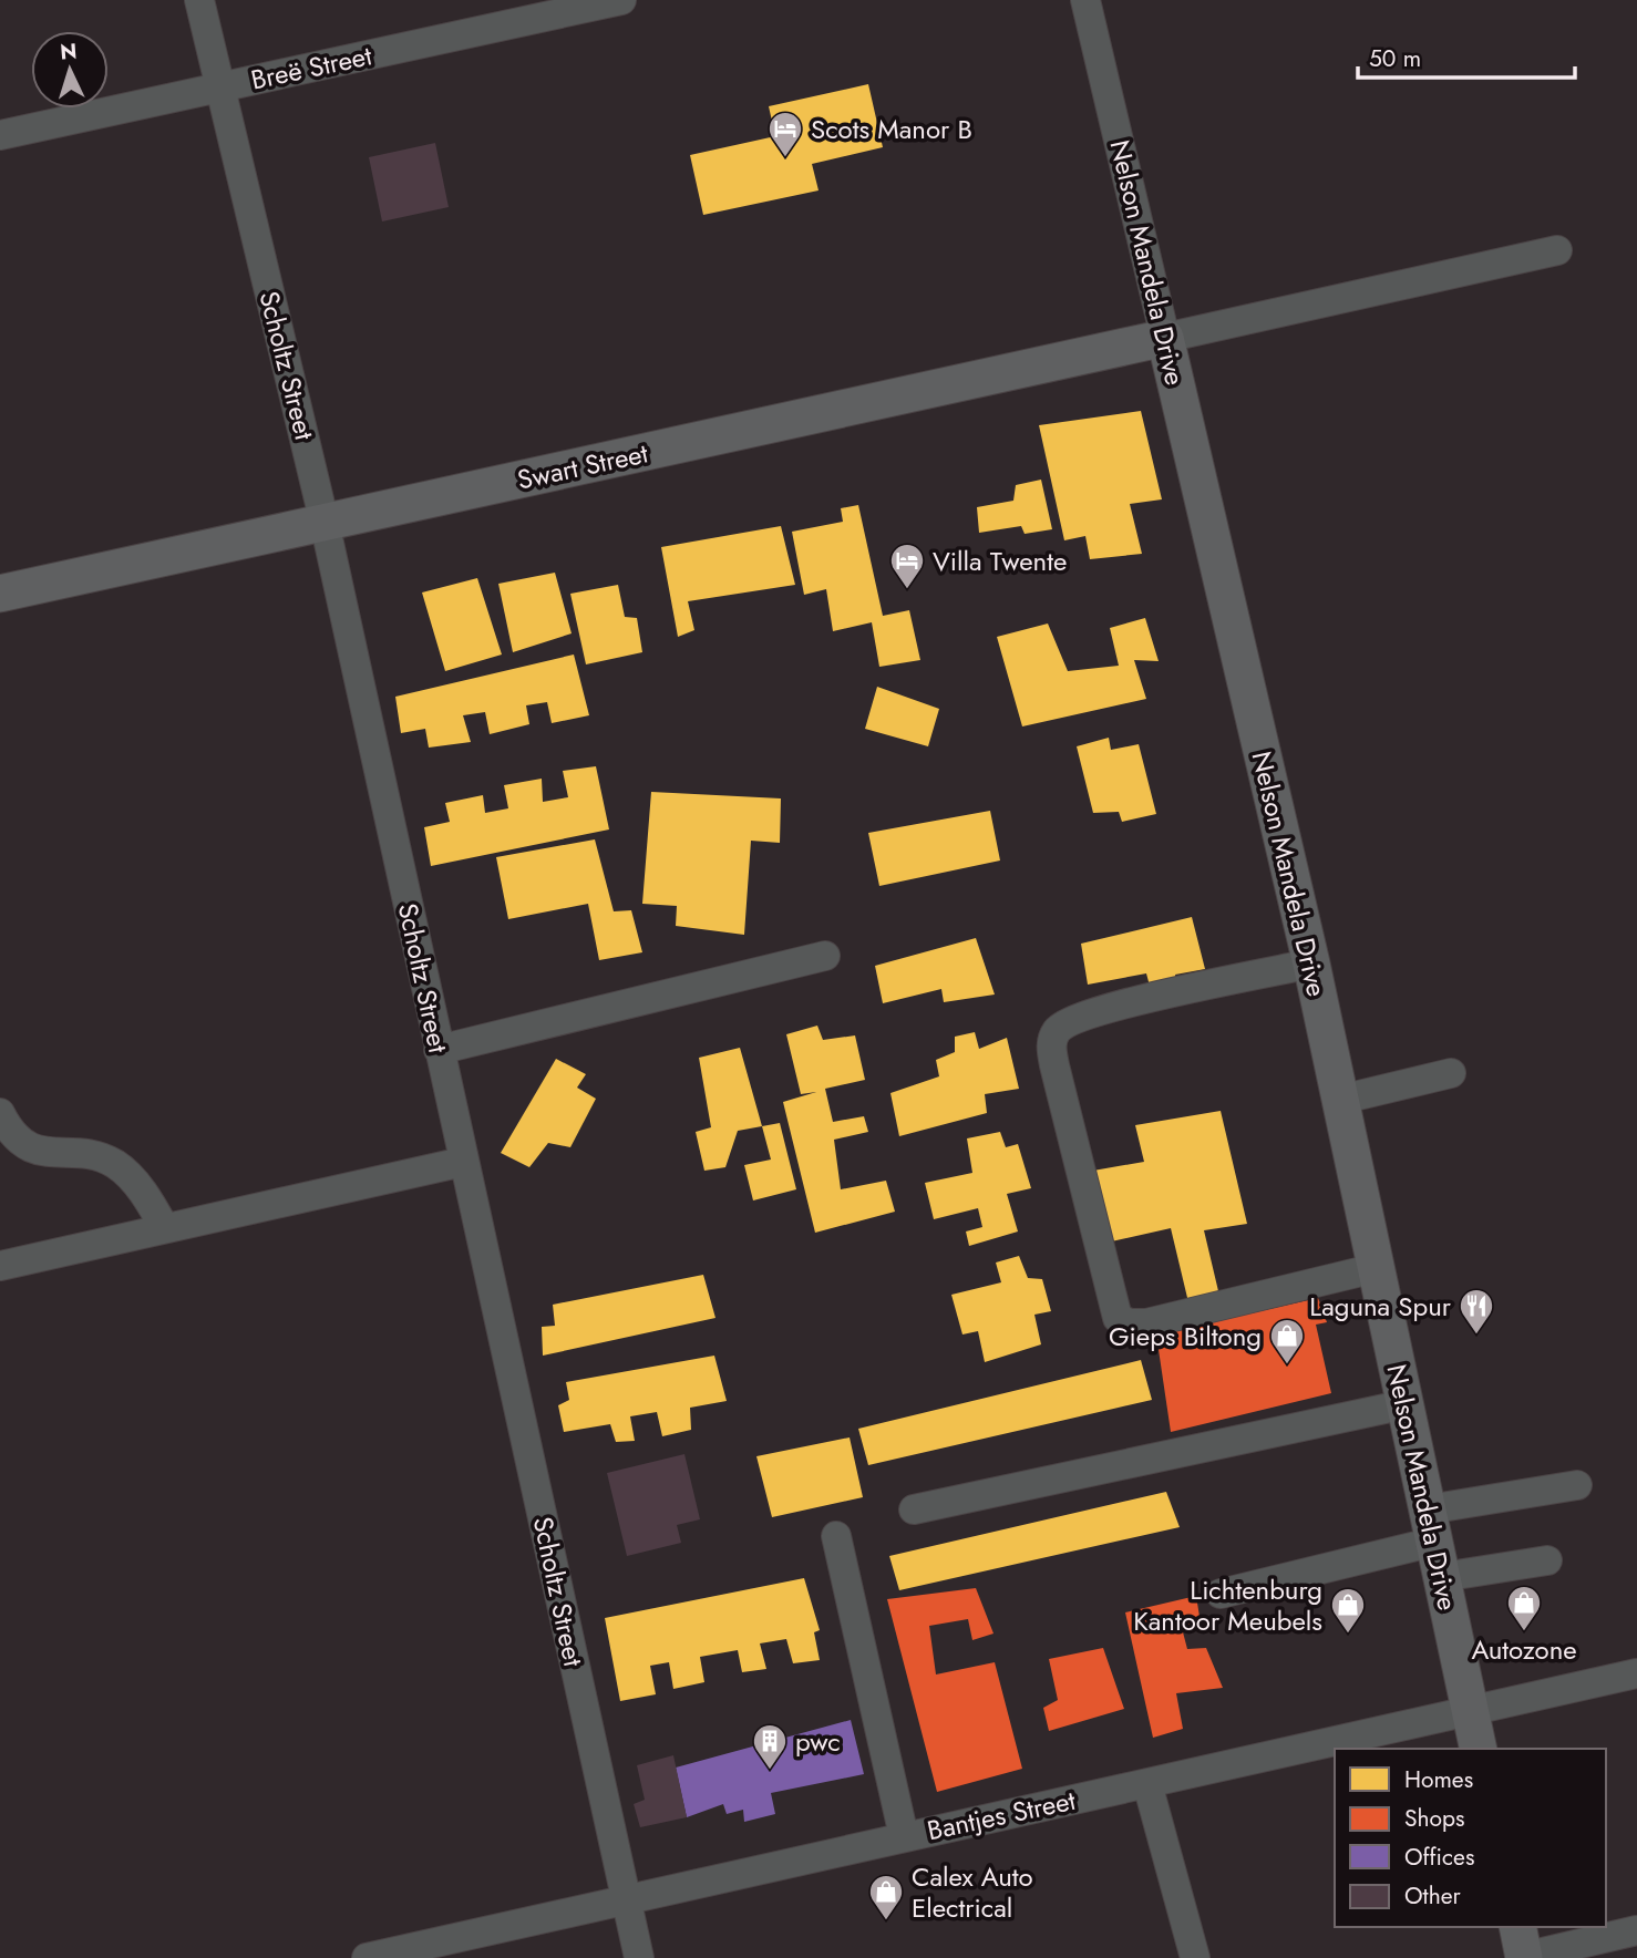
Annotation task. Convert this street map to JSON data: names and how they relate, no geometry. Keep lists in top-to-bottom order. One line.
{"streets":{"main road":["Nelson Mandela Drive","Swart Street"],"street":["Breë Street","Scholtz Street","Bantjes Street"]},"crossings":[["Breë Street","Scholtz Street"],["Nelson Mandela Drive","Swart Street"],["Nelson Mandela Drive","Bantjes Street"],["Scholtz Street","Swart Street"],["Scholtz Street","Bantjes Street"]],"places":{"hotel":["Scots Manor B","Villa Twente"],"restaurant":["Laguna Spur"],"shop":["Gieps Biltong","Autozone","Lichtenburg Kantoor Meubels","Calex Auto Electrical"],"building":["pwc"]},"legend":["Homes","Shops","Offices","Other"],"scale_bar":"50 m","north":"top"}
